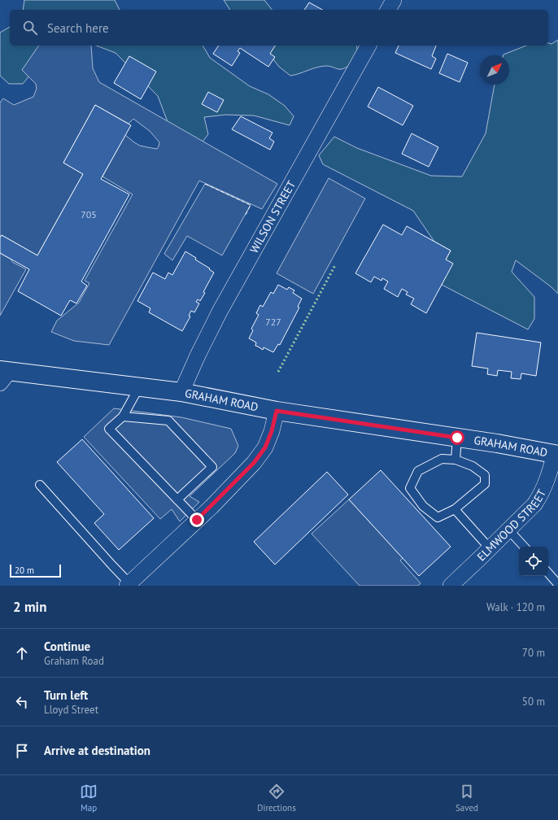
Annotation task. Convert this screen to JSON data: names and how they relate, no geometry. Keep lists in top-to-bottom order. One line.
{"streets":{"main road":["GRAHAM ROAD"],"street":["WILSON STREET","ELMWOOD STREET"]},"crossings":[["WILSON STREET","GRAHAM ROAD"],["GRAHAM ROAD","ELMWOOD STREET"]],"house_numbers":["705","727"],"scale_bar":"20 m","north":"top right","page":{"search":"Search here","scale":"20 m","heading":["2 min","Walk · 120 m"],"list":[["Continue","Graham Road","70 m"],["Turn left","Lloyd Street","50 m"],"Arrive at destination"],"nav":["Map","Directions","Saved"]}}
